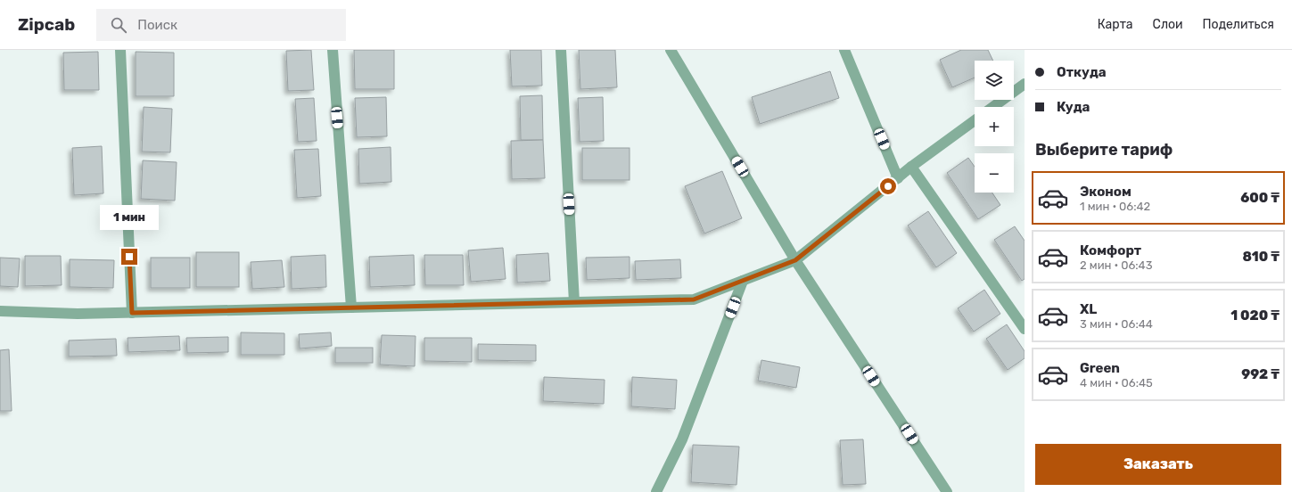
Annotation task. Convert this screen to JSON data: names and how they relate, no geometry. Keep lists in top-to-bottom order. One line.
{"page":{"header":"Zipcab","search":"Поиск","nav":["Карта","Слои","Поделиться"],"banner":["Откуда","Куда"],"map_buttons":["+","−"],"heading":"Выберите тариф","list":[{"name":"Эконом","note":"1 мин · 06:42","value":"600 ₸"},{"name":"Комфорт","note":"2 мин · 06:43","value":"810 ₸"},{"name":"XL","note":"3 мин · 06:44","value":"1 020 ₸"},{"name":"Green","note":"4 мин · 06:45","value":"992 ₸"}],"bubble":"1 мин","buttons":"Заказать"}}
